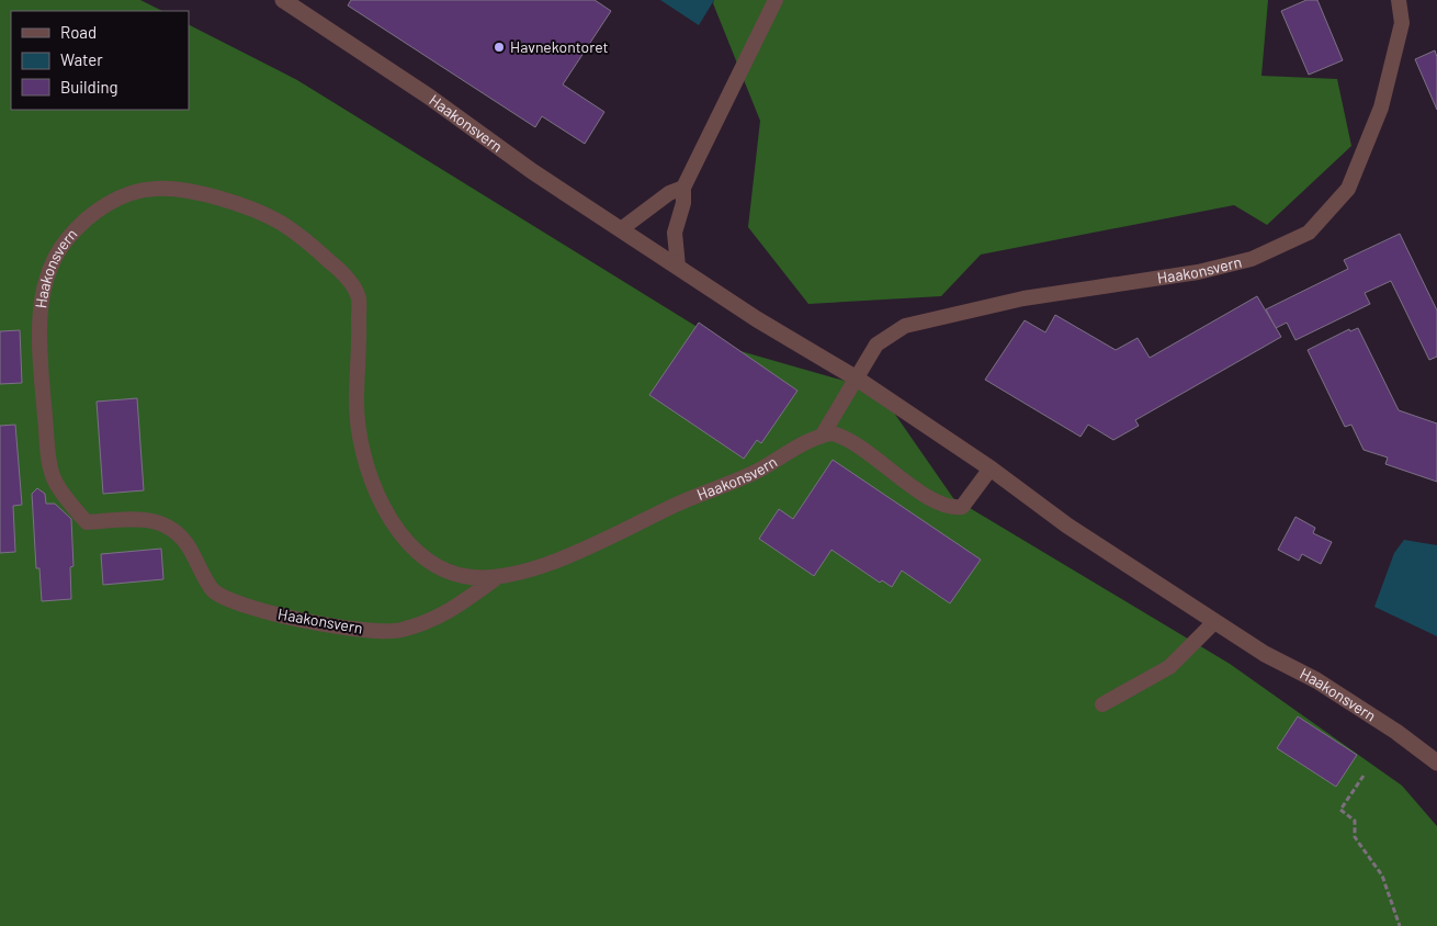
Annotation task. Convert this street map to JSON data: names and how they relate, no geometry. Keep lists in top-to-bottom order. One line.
{"streets":{"street":["Haakonsvern"]},"places":["Havnekontoret"],"legend":["Road","Water","Building"]}
